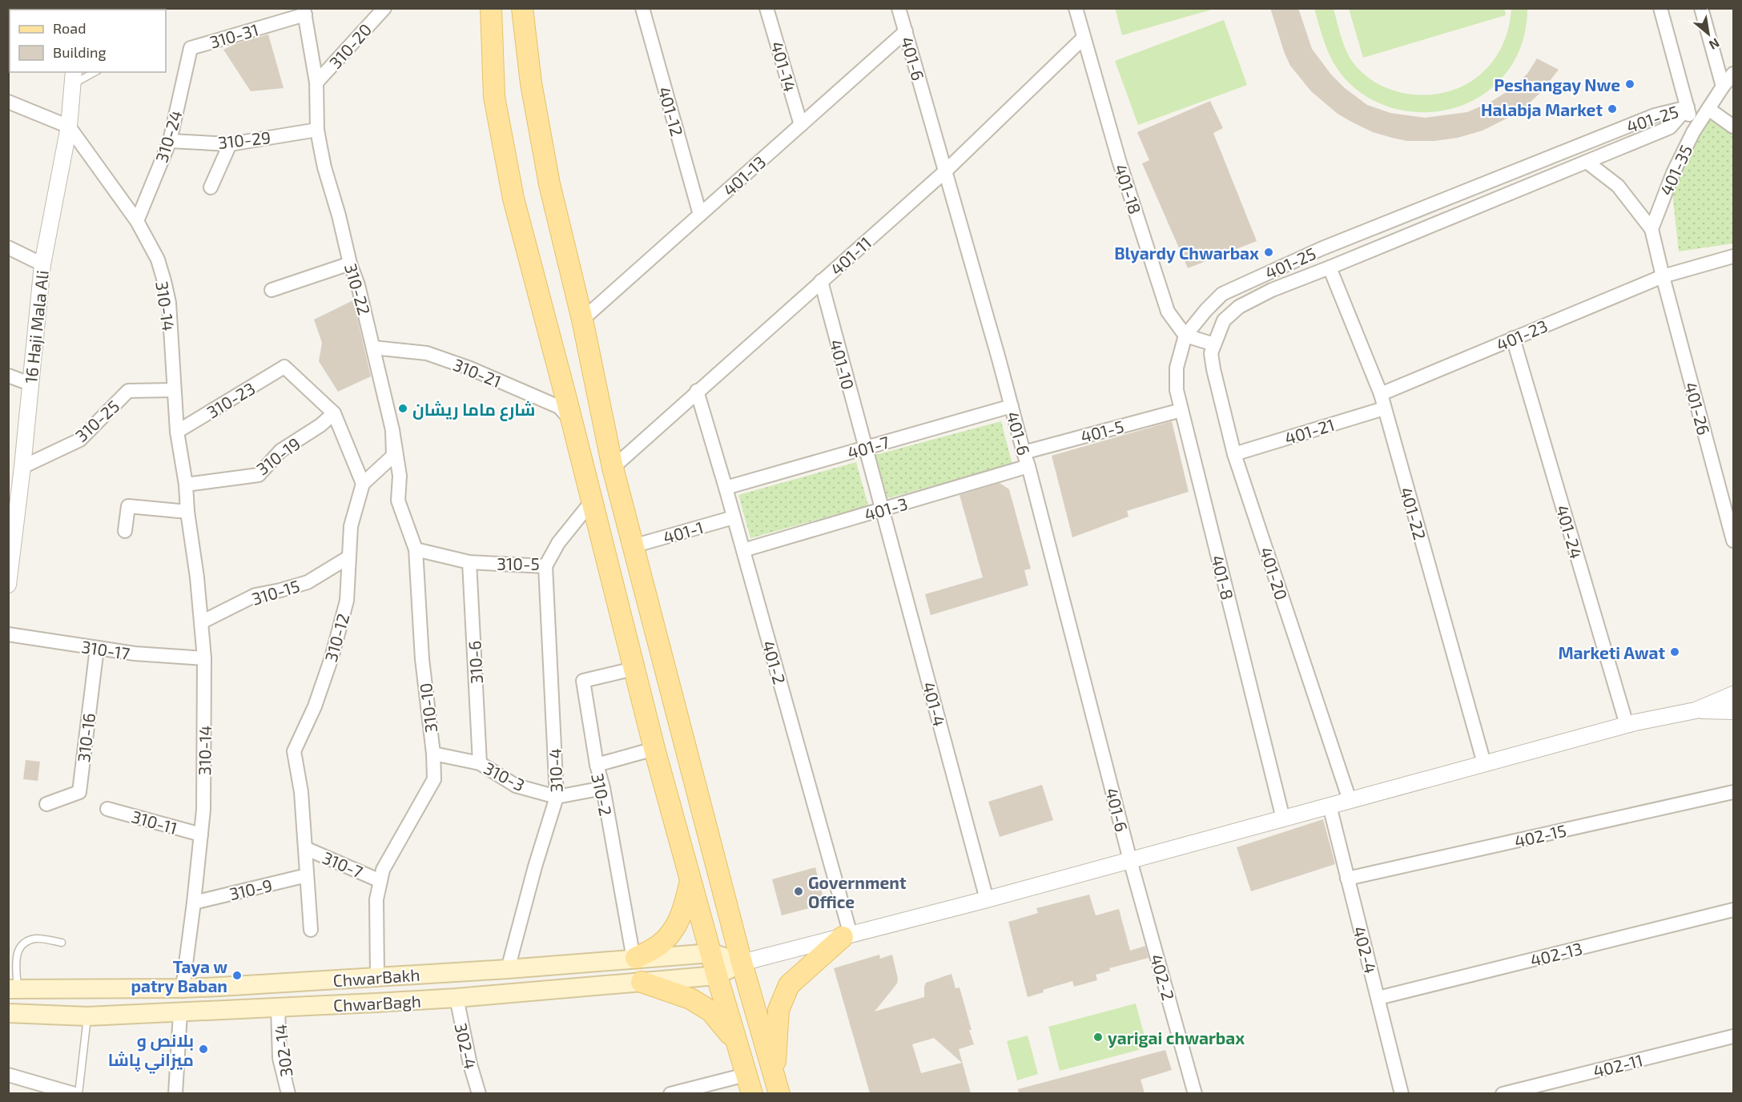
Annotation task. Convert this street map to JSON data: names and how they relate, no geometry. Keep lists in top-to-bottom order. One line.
{"streets":{"main road":["ChwarBakh","ChwarBagh"],"street":["310-31","310-20","401-6","401-14","401-12","401-25","310-24","310-29","401-35","401-13","401-18","401-11","310-22","310-14","16 Haji Mala Ali","401-23","401-10","310-21","310-23","401-26","310-25","401-5","401-21","401-7","310-19","401-3","401-22","401-1","401-24","310-5","401-20","401-8","310-15","310-12","310-17","310-6","401-2","401-4","310-10","310-16","310-4","310-3","310-2","310-11","402-15","310-7","310-9","402-4","402-13","402-2","302-4","302-14","402-11"]},"crossings":[["310-31","310-24"],["310-31","310-22"],["310-20","310-22"],["401-6","401-13"],["401-6","401-11"],["401-6","401-5"],["401-6","401-7"],["401-6","401-3"],["401-6","402-2"],["401-14","401-13"],["401-12","401-13"],["401-25","401-18"],["401-25","401-22"],["401-25","401-20"],["401-25","401-8"],["310-24","310-29"],["310-24","310-14"],["310-29","310-22"],["401-18","401-11"],["401-18","401-8"],["401-11","401-10"],["401-11","401-2"],["310-22","310-21"],["310-22","310-12"],["310-22","310-10"],["310-14","16 Haji Mala Ali"],["310-14","310-23"],["310-14","310-25"],["310-14","310-19"],["310-14","310-15"],["310-14","310-17"],["310-14","310-11"],["310-14","310-9"],["310-14","ChwarBakh"],["16 Haji Mala Ali","310-25"],["401-23","401-26"],["401-23","401-22"],["401-23","401-24"],["401-10","401-7"],["401-10","401-3"],["401-10","401-4"],["310-23","310-19"],["401-5","401-8"],["401-21","401-22"],["401-21","401-20"],["401-7","401-2"],["401-3","401-2"],["401-3","401-4"],["401-1","401-2"],["310-5","310-6"],["310-5","310-10"],["310-5","310-4"],["310-15","310-12"],["310-12","310-7"],["310-12","310-9"],["310-17","310-16"],["310-6","310-3"],["310-10","310-3"],["310-10","310-7"],["310-10","ChwarBakh"],["310-4","310-3"],["310-4","ChwarBakh"],["310-3","310-2"],["310-2","ChwarBakh"],["402-15","402-4"],["402-4","402-13"],["ChwarBakh","ChwarBagh"],["ChwarBagh","302-4"],["ChwarBagh","302-14"]],"places":["Peshangay Nwe","Halabja Market","Blyardy Chwarbax","شارع ماما ريشان","Marketi Awat","Government Office","Taya w patry Baban","yarigai chwarbax","بلانص و ميزاني پاشا"],"legend":["Road","Building"],"north":"bottom right"}
